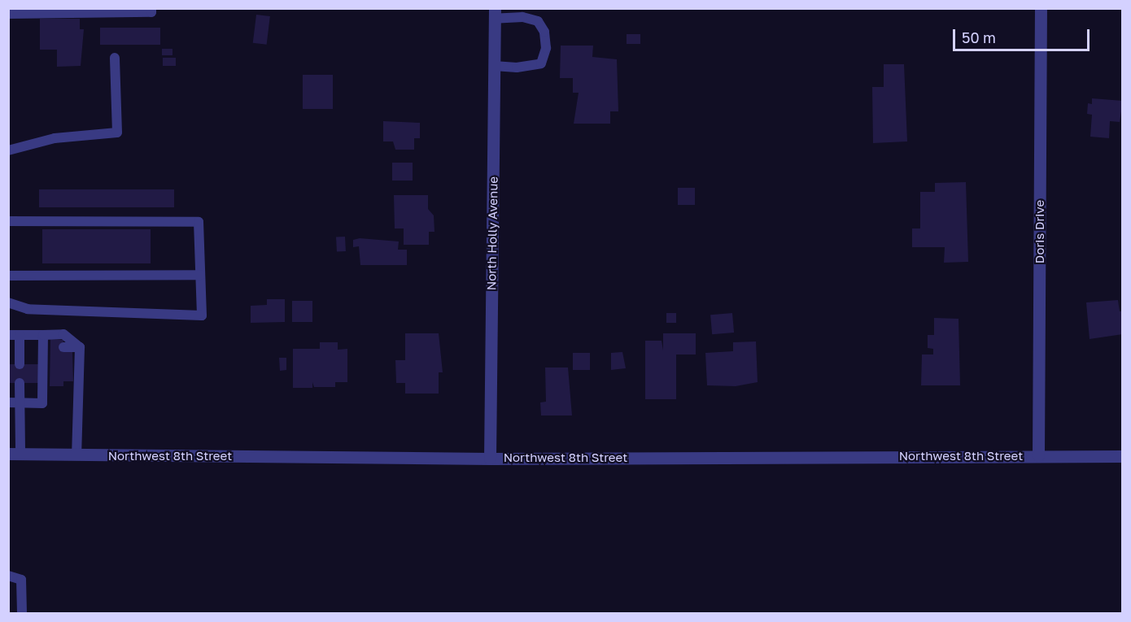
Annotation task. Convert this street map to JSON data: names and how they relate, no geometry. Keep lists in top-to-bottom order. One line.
{"streets":{"street":["Doris Drive","North Holly Avenue","Northwest 8th Street"]},"crossings":[["Doris Drive","Northwest 8th Street"],["North Holly Avenue","Northwest 8th Street"]],"scale_bar":"50 m"}
